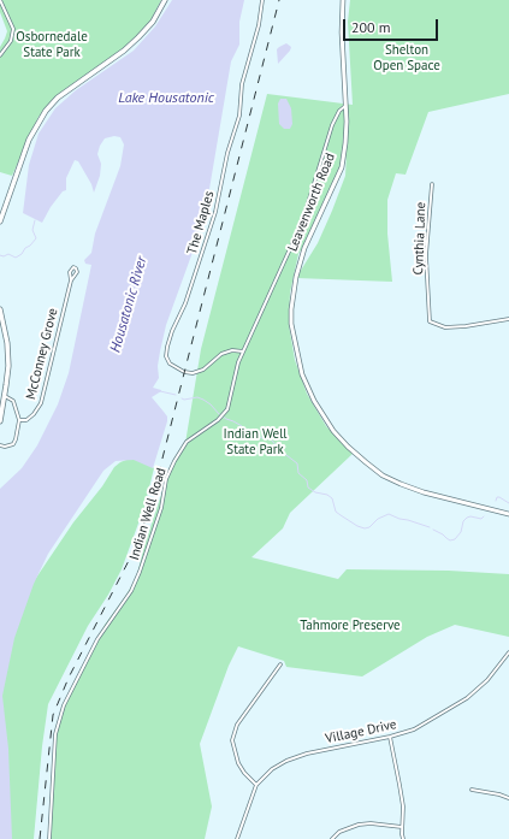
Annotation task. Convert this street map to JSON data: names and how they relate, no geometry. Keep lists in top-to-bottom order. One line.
{"streets":{"main road":["Leavenworth Road"],"street":["The Maples","Cynthia Lane","McConney Grove","Indian Well Road","Village Drive"]},"crossings":[["Leavenworth Road","Indian Well Road"],["The Maples","Indian Well Road"]],"water":["Lake Housatonic","Housatonic River"],"parks":["Osbornedale State Park","Shelton Open Space","Indian Well State Park","Tahmore Preserve"],"scale_bar":"200 m"}
